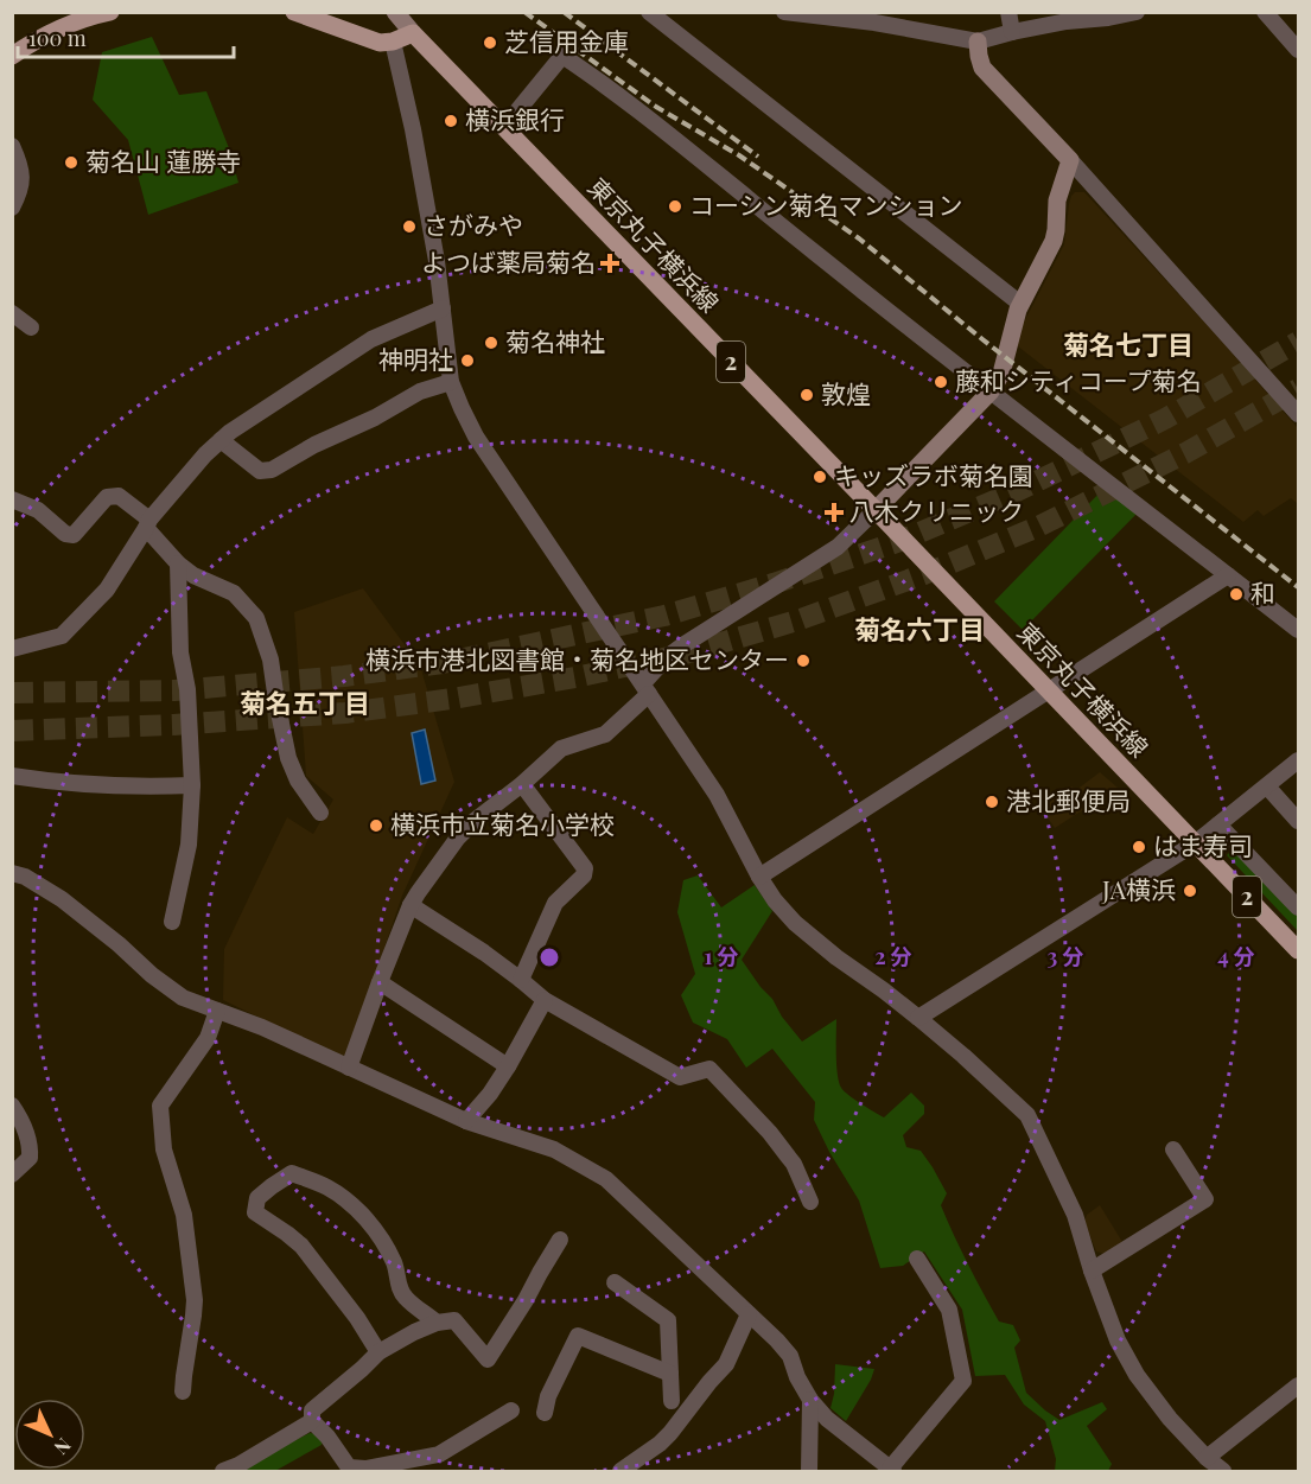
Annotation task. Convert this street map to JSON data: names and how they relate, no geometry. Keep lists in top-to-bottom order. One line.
{"streets":{"main road":["東京丸子横浜線","2"]},"districts":["菊名七丁目","菊名六丁目","菊名五丁目"],"places":{"other":["芝信用金庫","横浜銀行","菊名山 蓮勝寺","コーシン菊名マンション","さがみや","菊名神社","神明社","藤和シティコープ菊名","敦煌","キッズラボ菊名園","和","横浜市港北図書館・菊名地区センター","港北郵便局","横浜市立菊名小学校","はま寿司","JA横浜"],"health":["よつば薬局菊名","八木クリニック"]},"scale_bar":"100 m","north":"bottom right","rings":["1 分","2 分","3 分","4 分"]}
